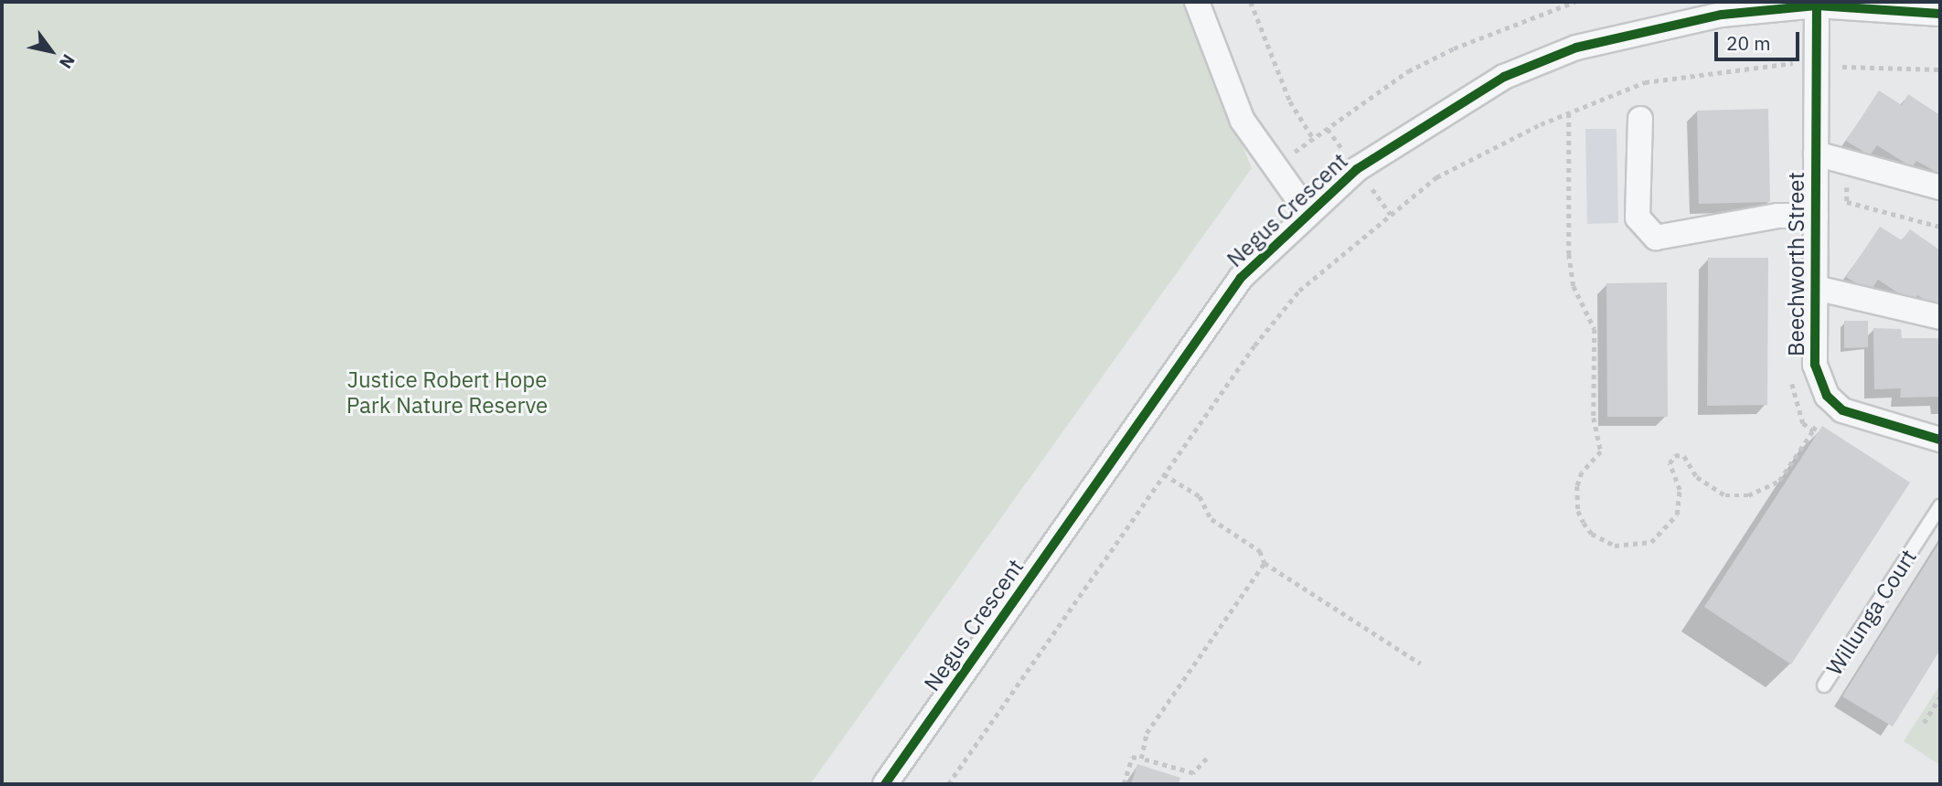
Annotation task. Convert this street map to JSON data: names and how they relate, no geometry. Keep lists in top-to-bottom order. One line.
{"streets":{"street":["Negus Crescent","Beechworth Street"],"lane":["Willunga Court"]},"crossings":[["Negus Crescent","Beechworth Street"]],"parks":["Justice Robert Hope Park Nature Reserve"],"scale_bar":"20 m","north":"bottom right"}
